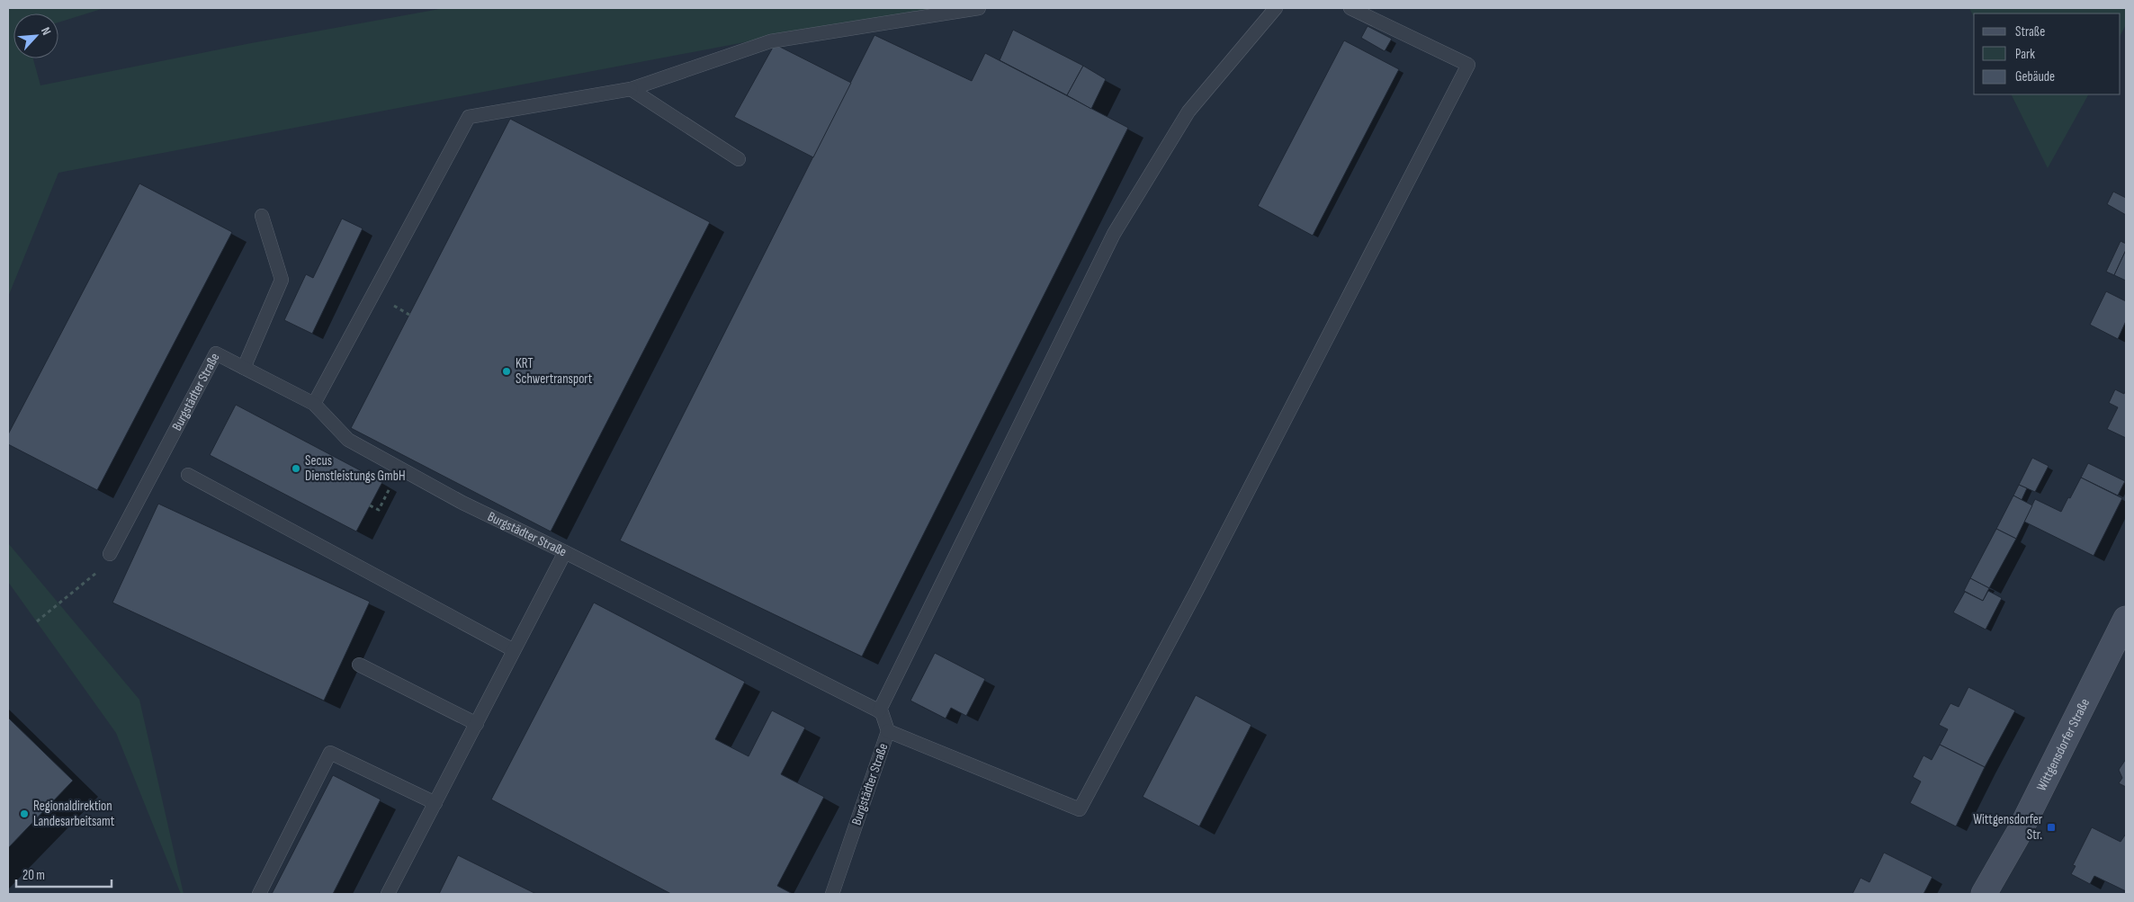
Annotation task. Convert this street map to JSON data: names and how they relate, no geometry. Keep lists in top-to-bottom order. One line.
{"streets":{"street":["Wittgensdorfer Straße"],"lane":["Burgstädter Straße"]},"places":{"other":["KRT Schwertransport","Secus Dienstleistungs GmbH","Regionaldirektion Landesarbeitsamt"],"transit":["Wittgensdorfer Str."]},"legend":["Straße","Park","Gebäude"],"scale_bar":"20 m","north":"top right"}
